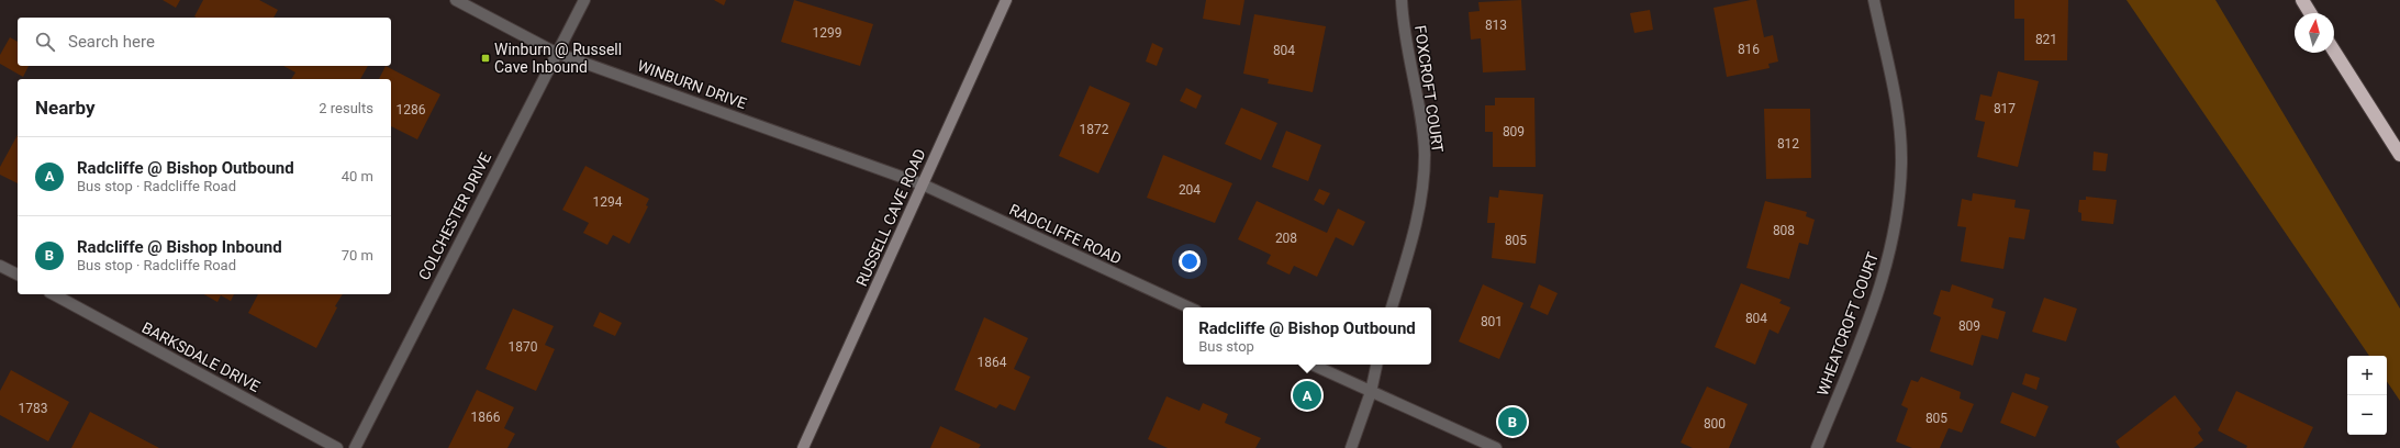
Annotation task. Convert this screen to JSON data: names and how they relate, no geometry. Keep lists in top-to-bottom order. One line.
{"streets":{"main road":["RUSSELL CAVE ROAD"],"street":["WINBURN DRIVE","FOXCROFT COURT","COLCHESTER DRIVE","RADCLIFFE ROAD","WHEATCROFT COURT","BARKSDALE DRIVE"]},"crossings":[["WINBURN DRIVE","COLCHESTER DRIVE"],["WINBURN DRIVE","RUSSELL CAVE ROAD"],["WINBURN DRIVE","RADCLIFFE ROAD"],["RUSSELL CAVE ROAD","RADCLIFFE ROAD"]],"places":{"transit":["Winburn @ Russell Cave Inbound"]},"house_numbers":["813","1299","821","816","804","817","1286","1872","809","812","204","1294","808","208","805","804","801","809","1870","1864","1783","1866","805","800"],"north":"top","page":{"search":"Search here","heading":["Nearby","2 results"],"list":[{"mark":"A","name":"Radcliffe @ Bishop Outbound","note":"Bus stop · Radcliffe Road","value":"40 m"},{"mark":"B","name":"Radcliffe @ Bishop Inbound","note":"Bus stop · Radcliffe Road","value":"70 m"}],"popup":["Radcliffe @ Bishop Outbound","Bus stop"],"map_buttons":["+","−"],"pins":["A","B"]}}
